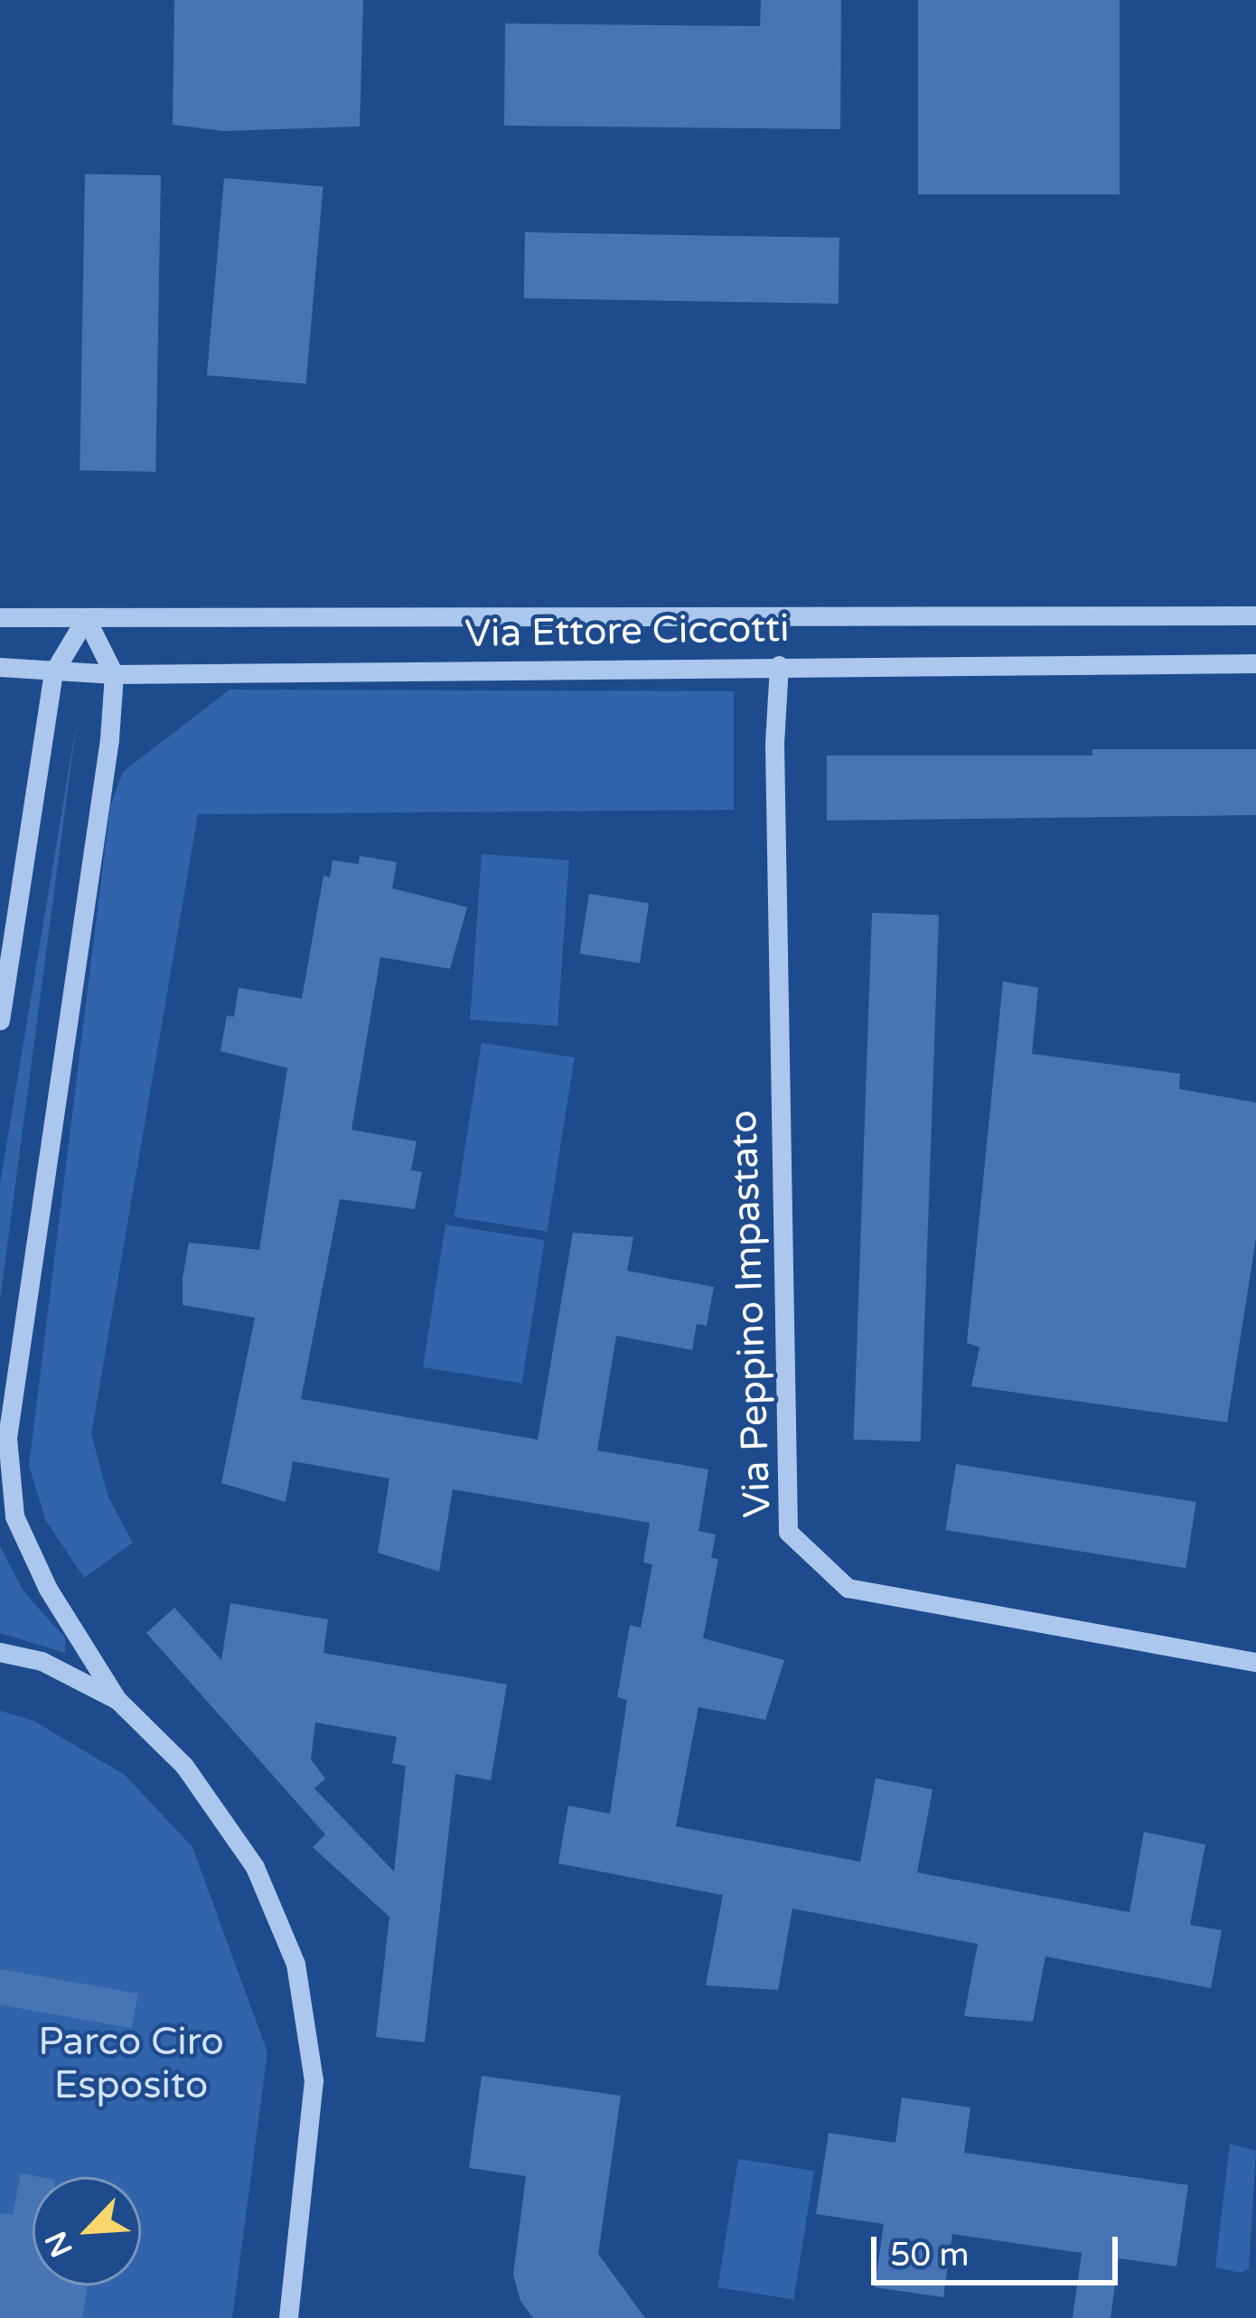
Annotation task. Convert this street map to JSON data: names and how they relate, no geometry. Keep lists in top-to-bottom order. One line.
{"streets":{"street":["Via Ettore Ciccotti","Via Peppino Impastato"]},"crossings":[["Via Ettore Ciccotti","Via Peppino Impastato"]],"parks":["Parco Ciro Esposito"],"scale_bar":"50 m","north":"bottom left"}
